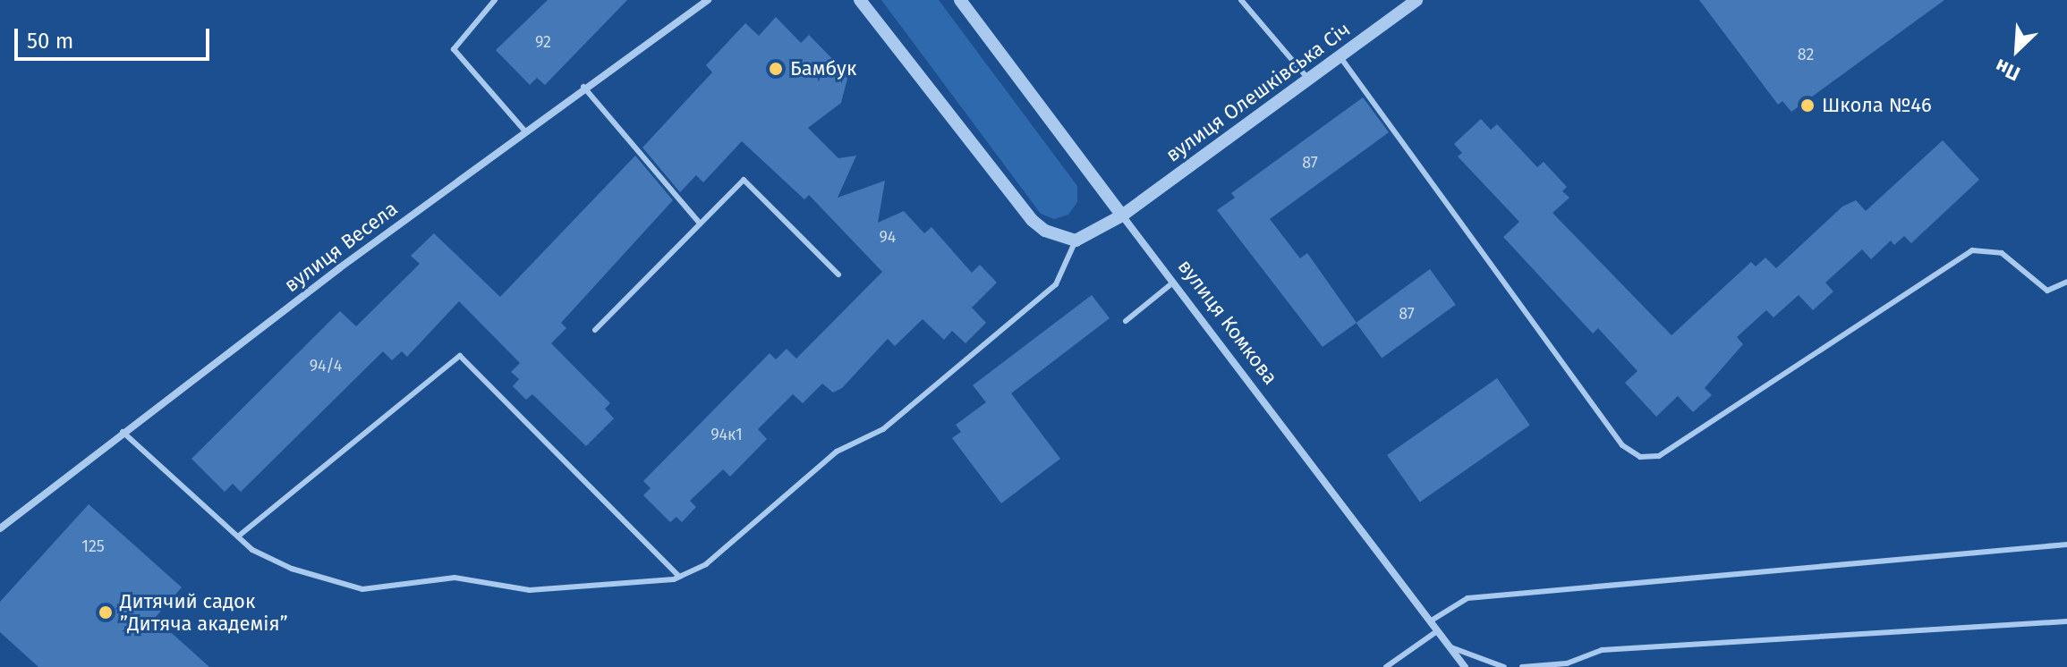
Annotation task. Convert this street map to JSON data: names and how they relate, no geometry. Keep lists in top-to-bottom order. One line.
{"streets":{"street":["вулиця Олешківська Січ","вулиця Весела","вулиця Комкова"]},"crossings":[["вулиця Олешківська Січ","вулиця Комкова"]],"places":["Бамбук","Школа №46","Дитячий садок ”Дитяча академія”"],"house_numbers":["92","82","87","94","87","94/4","94к1","125"],"scale_bar":"50 m","north":"bottom left"}
